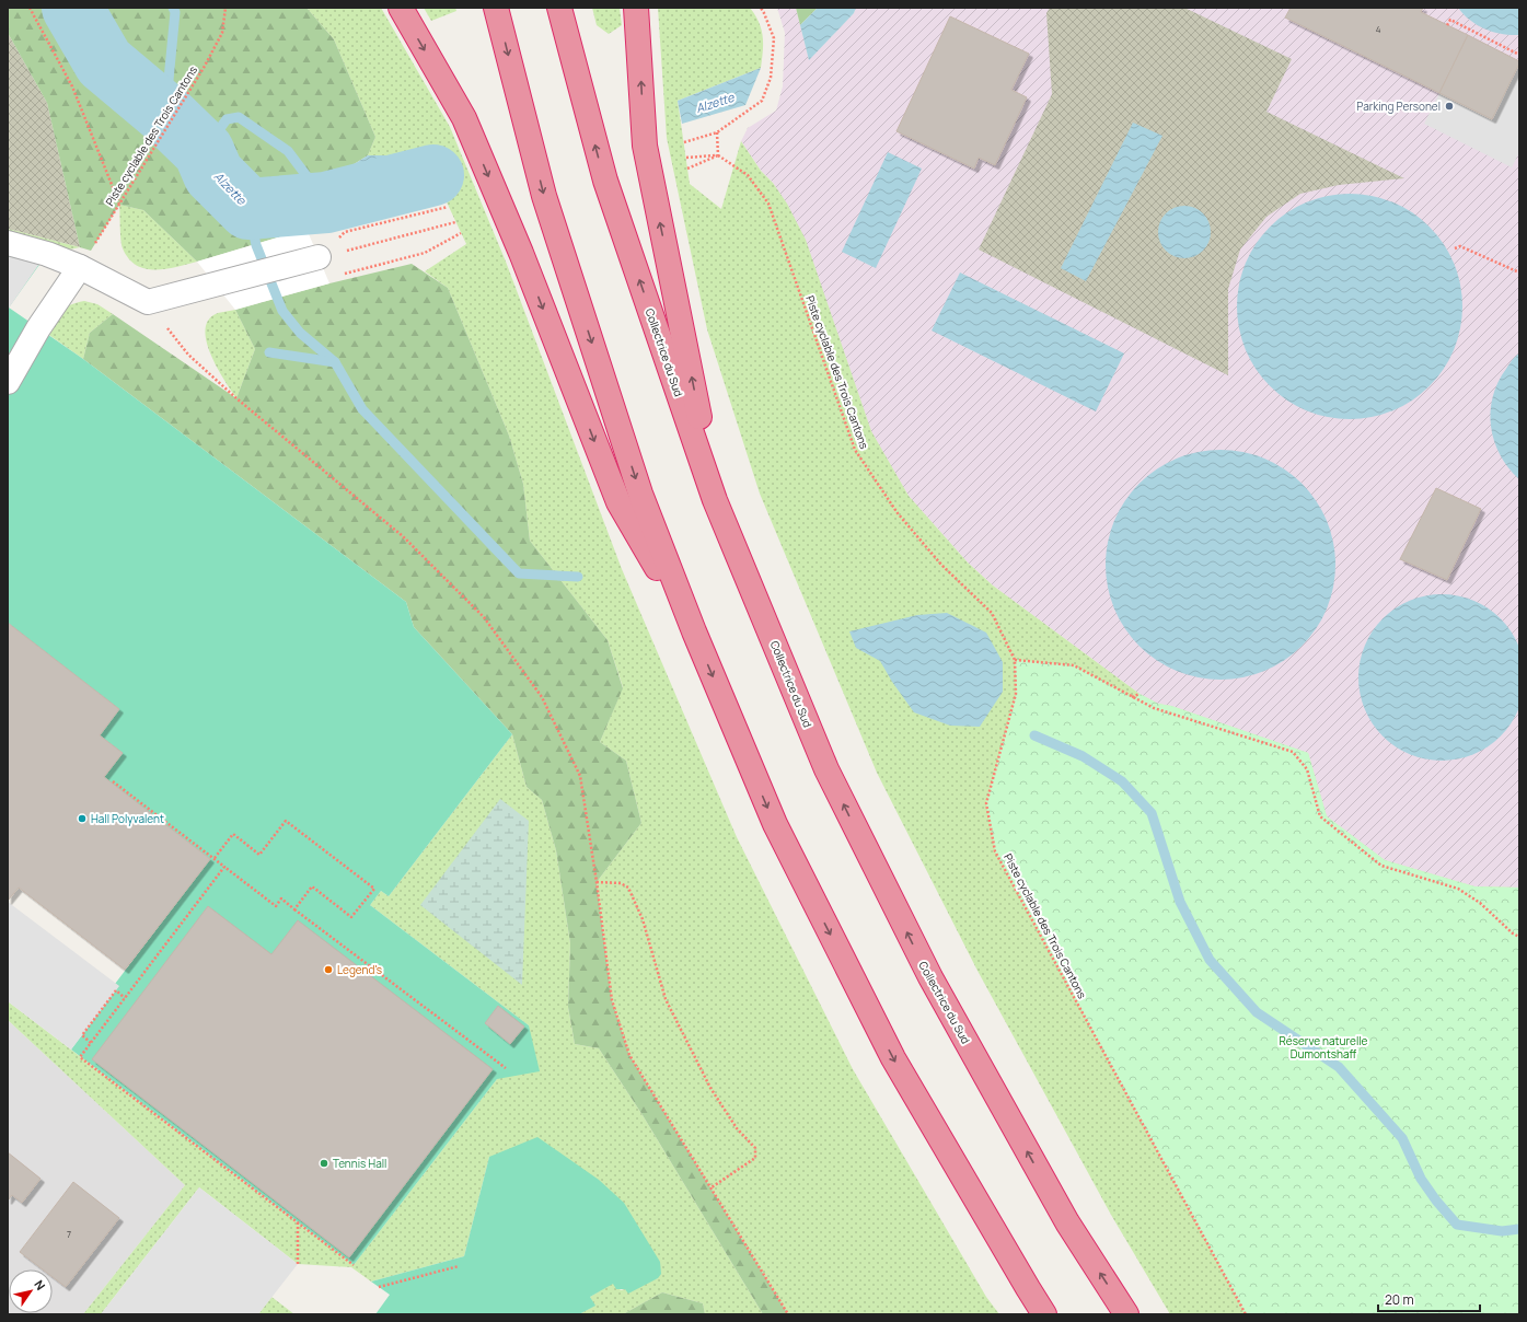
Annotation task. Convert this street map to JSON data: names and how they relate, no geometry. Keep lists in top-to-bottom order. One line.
{"streets":{"highway":["Collectrice du Sud"],"path":["Piste cyclable des Trois Cantons"]},"water":["Alzette"],"parks":["Réserve naturelle Dumontshaff"],"places":["Parking Personel","Hall Polyvalent","Legend's","Tennis Hall"],"house_numbers":["4","7"],"scale_bar":"20 m","north":"top right"}
